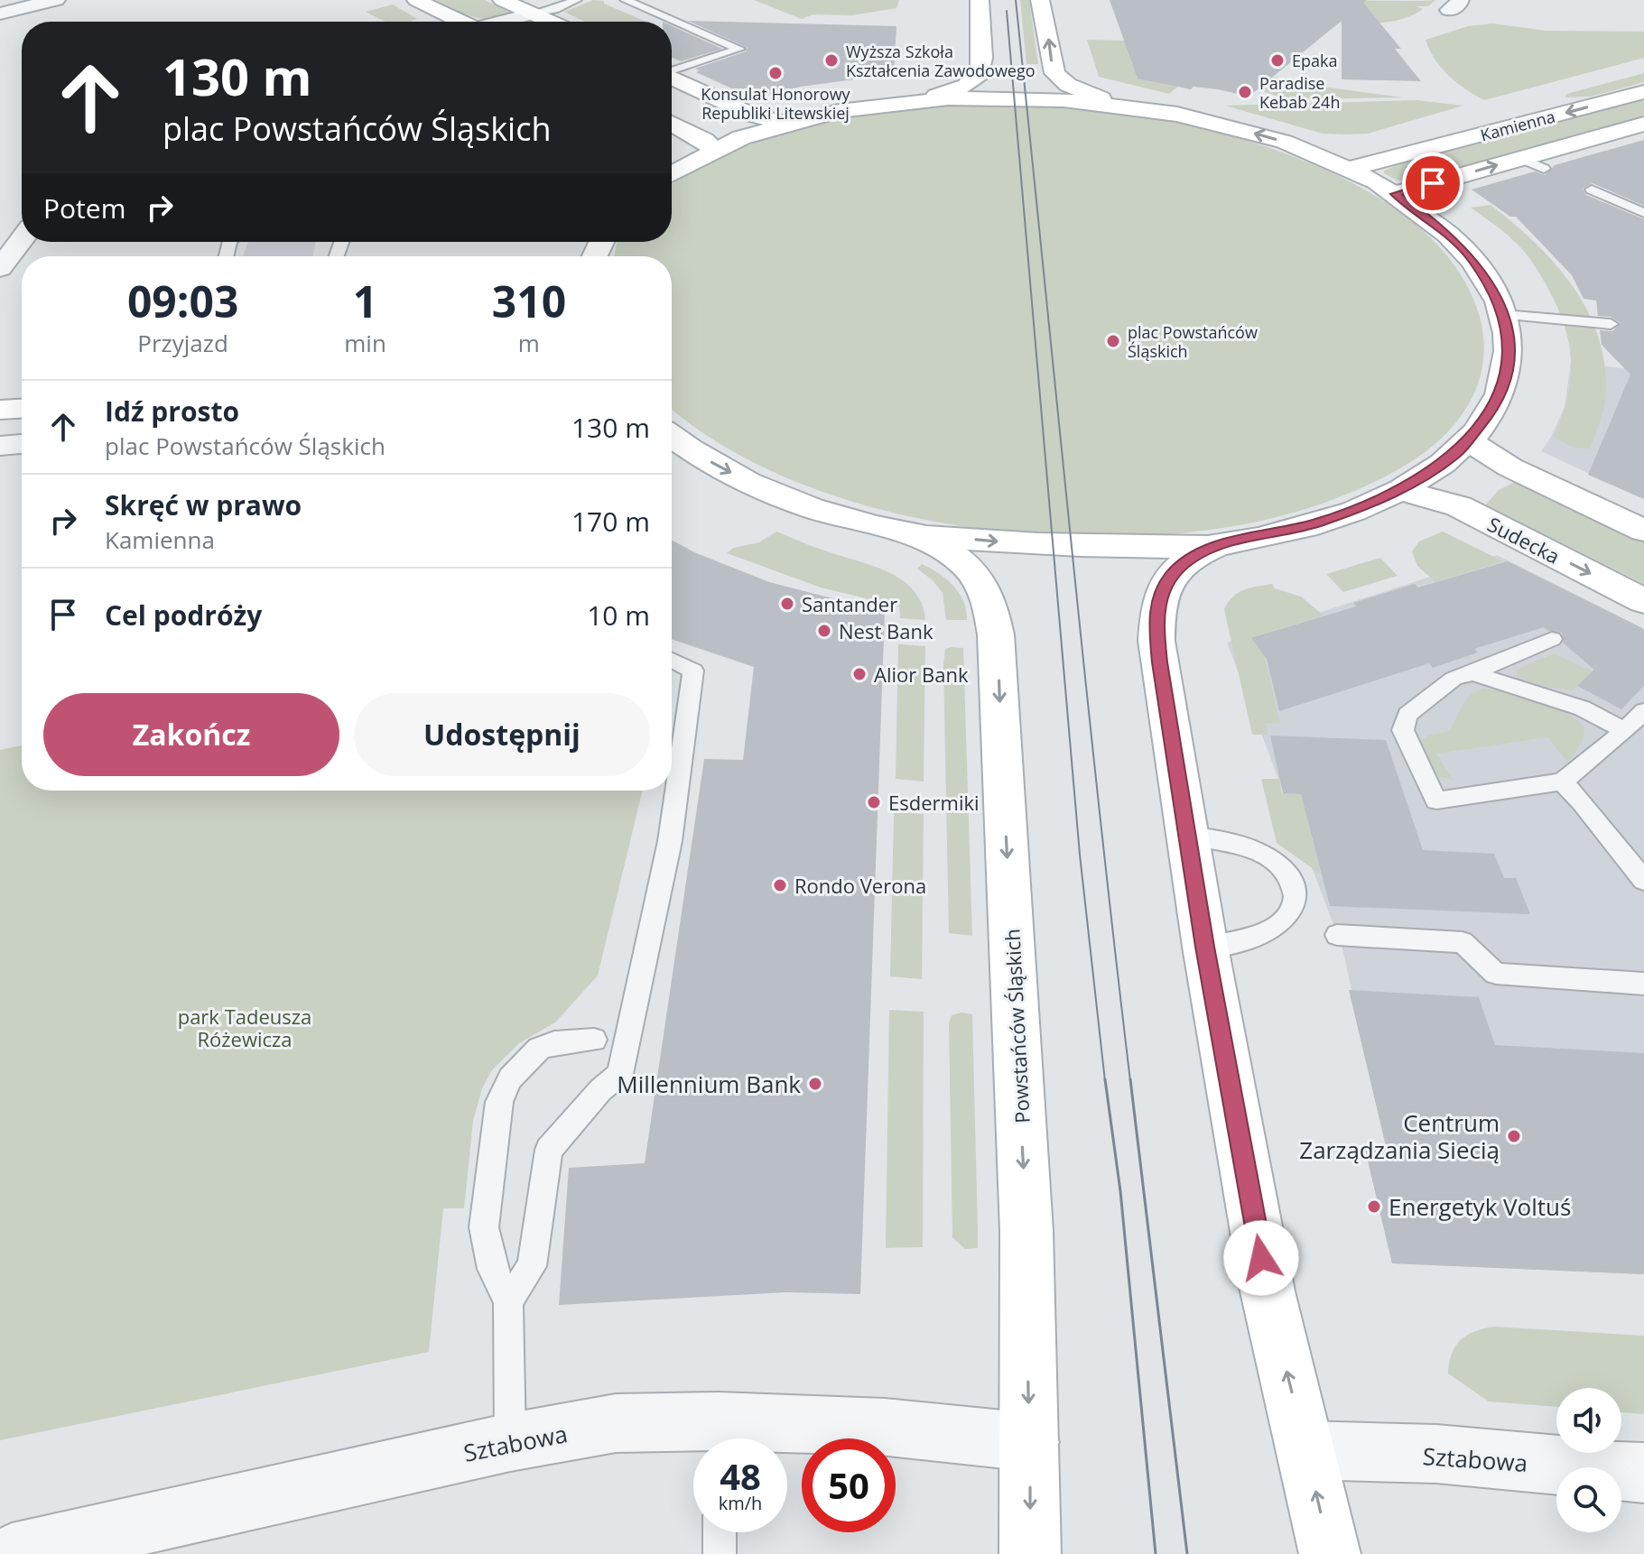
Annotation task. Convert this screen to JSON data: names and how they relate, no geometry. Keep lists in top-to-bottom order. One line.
{"streets":{"main road":["Kamienna","Sudecka","Powstańców Śląskich"],"street":["Sztabowa"]},"crossings":[["Powstańców Śląskich","Sztabowa"]],"parks":["park Tadeusza Różewicza"],"places":["Wyższa Szkoła Kształcenia Zawodowego","Epaka","Konsulat Honorowy Republiki Litewskiej","Paradise Kebab 24h","plac Powstańców Śląskich","Santander","Nest Bank","Alior Bank","Esdermiki","Rondo Verona","Millennium Bank","Centrum Zarządzania Siecią","Energetyk Voltuś"],"page":{"turn":["130 m","plac Powstańców Śląskich"],"then":"Potem","eta":["09:03","Przyjazd","1","min","310","m"],"list":[{"name":"Idź prosto","note":"plac Powstańców Śląskich","value":"130 m"},{"name":"Skręć w prawo","note":"Kamienna","value":"170 m"},{"name":"Cel podróży","value":"10 m"}],"buttons":["Zakończ","Udostępnij"],"speed":"48 km/h","limit":"50"}}
